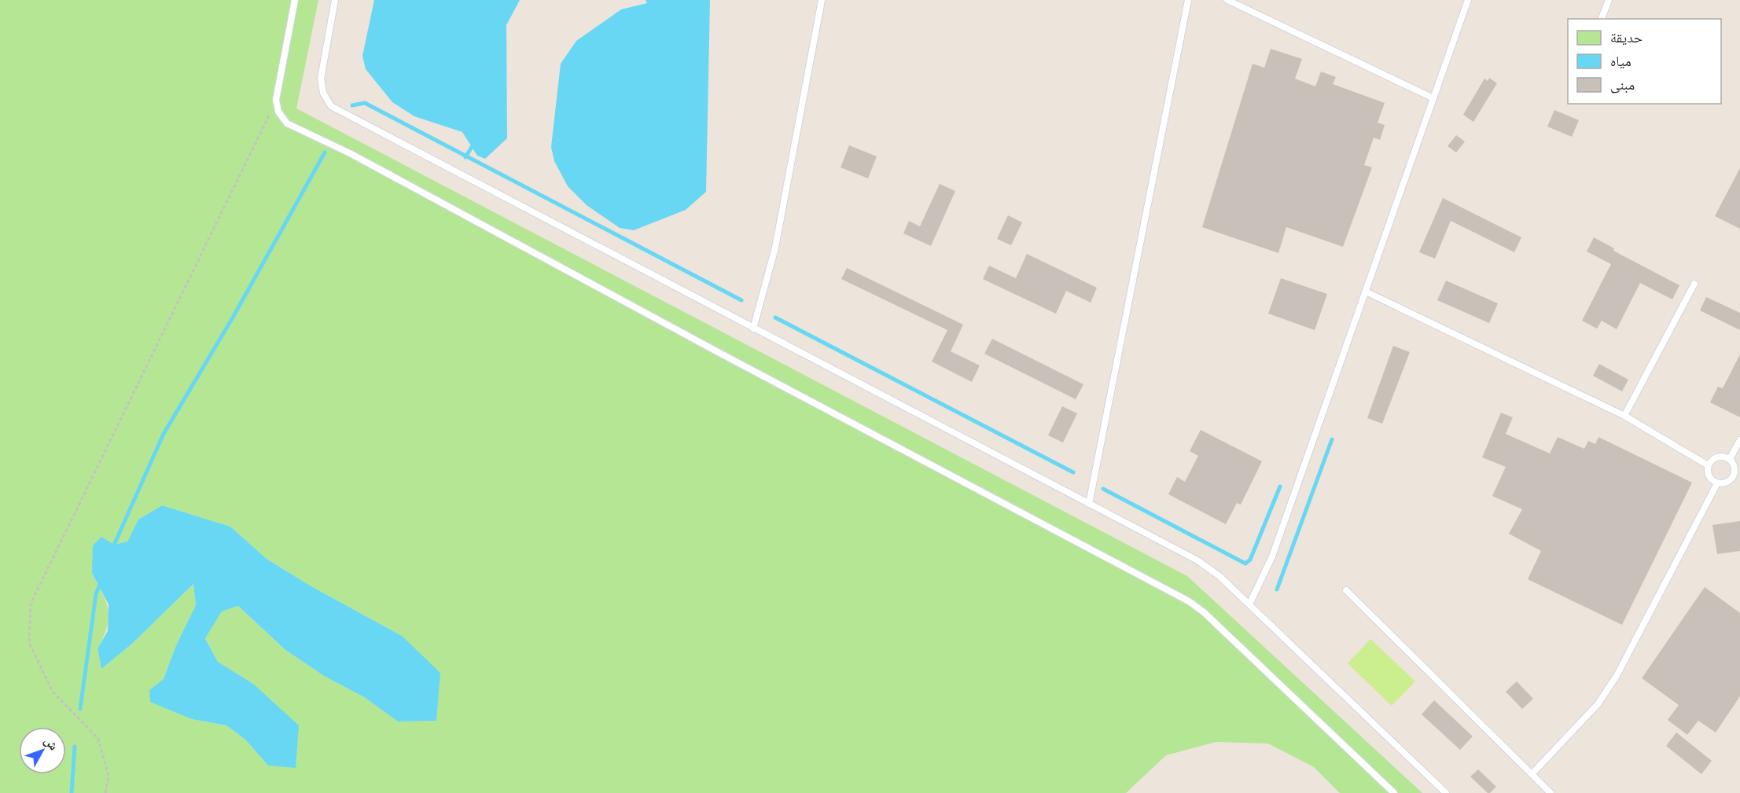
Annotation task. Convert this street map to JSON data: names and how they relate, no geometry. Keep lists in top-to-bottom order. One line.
{"legend":["حديقة","مياه","مبنى"],"north":"top right"}
